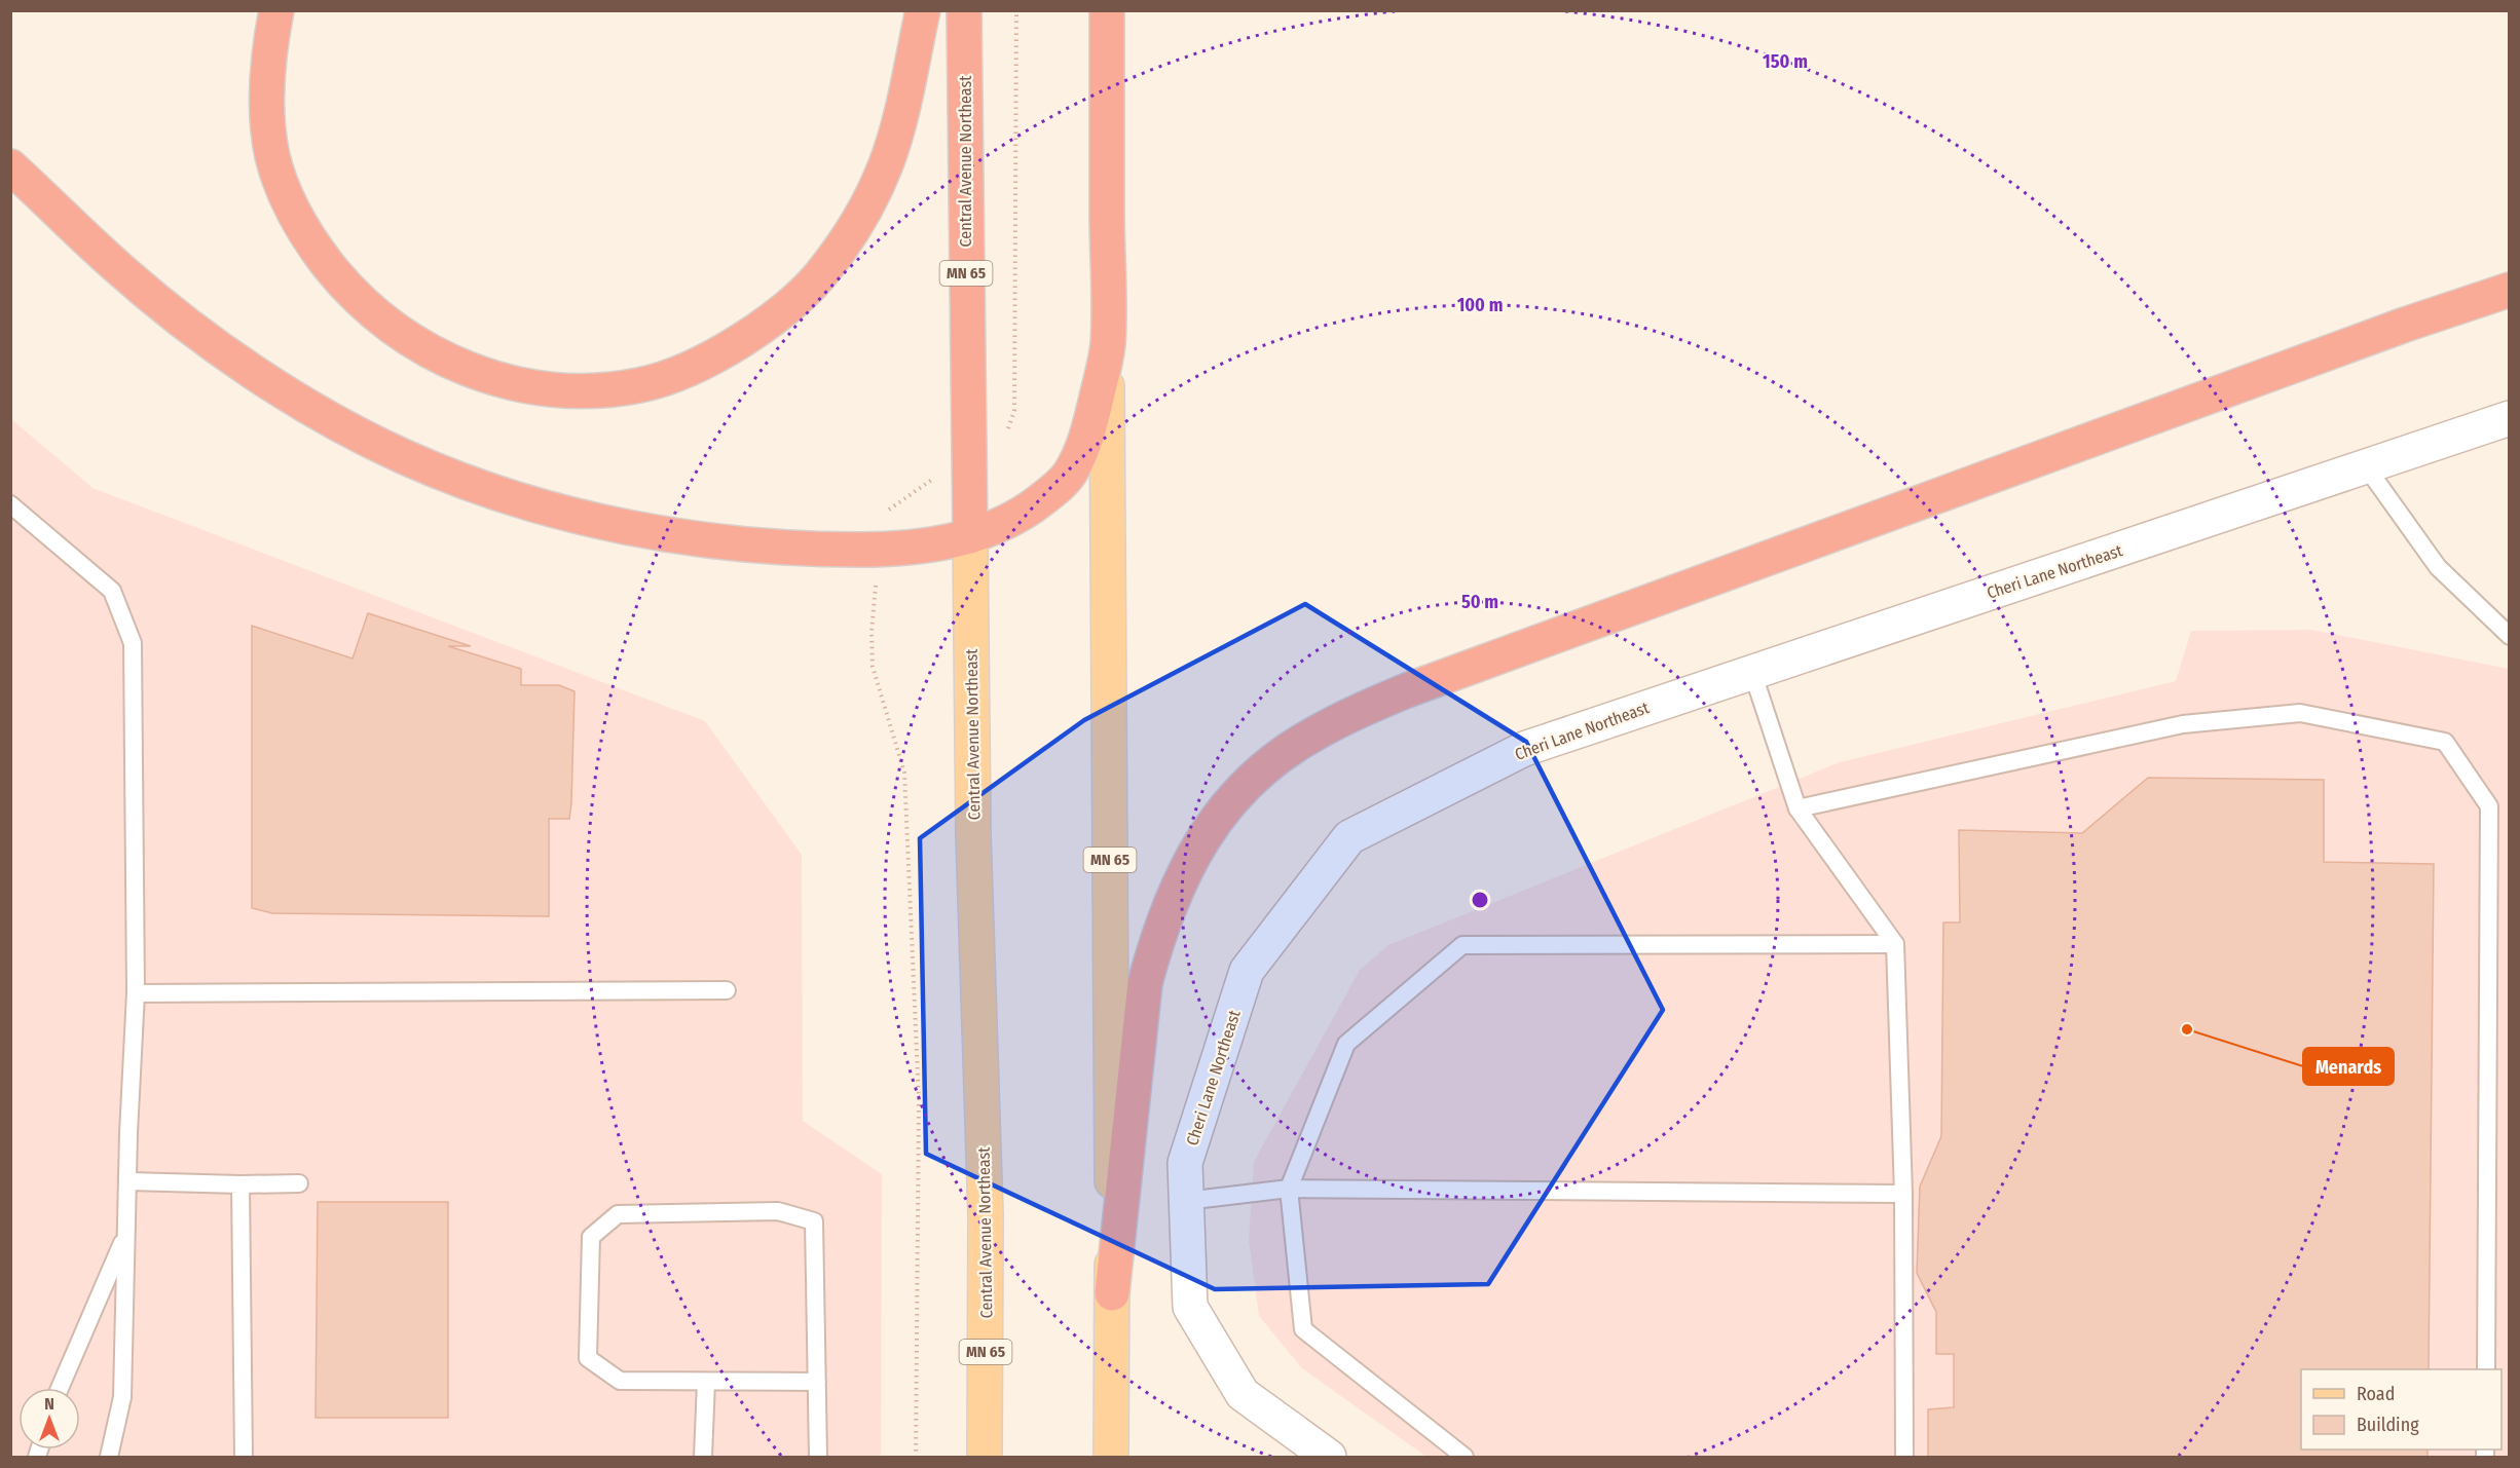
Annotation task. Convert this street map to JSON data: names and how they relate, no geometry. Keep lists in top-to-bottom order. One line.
{"streets":{"highway":["Central Avenue Northeast","MN 65"],"street":["Cheri Lane Northeast"]},"places":["Menards"],"legend":["Road","Building"],"north":"top","rings":["150 m","100 m","50 m"]}
